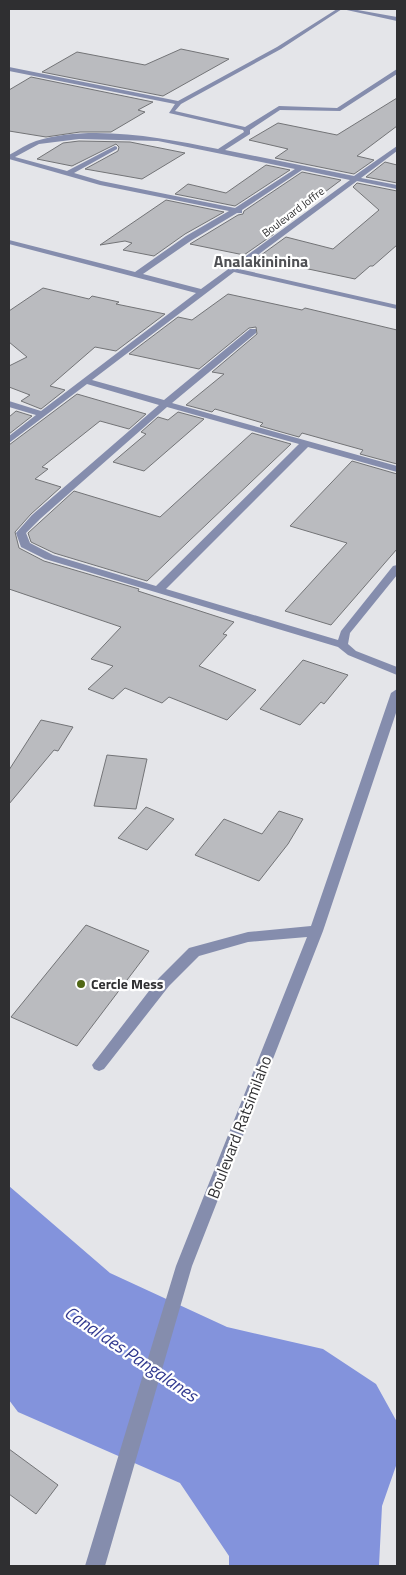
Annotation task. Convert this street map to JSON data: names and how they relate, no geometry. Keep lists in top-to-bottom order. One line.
{"streets":{"street":["Boulevard Joffre","Boulevard Ratsimilaho"]},"districts":["Analakininina"],"water":["Canal des Pangalanes"],"places":["Cercle Mess"]}
